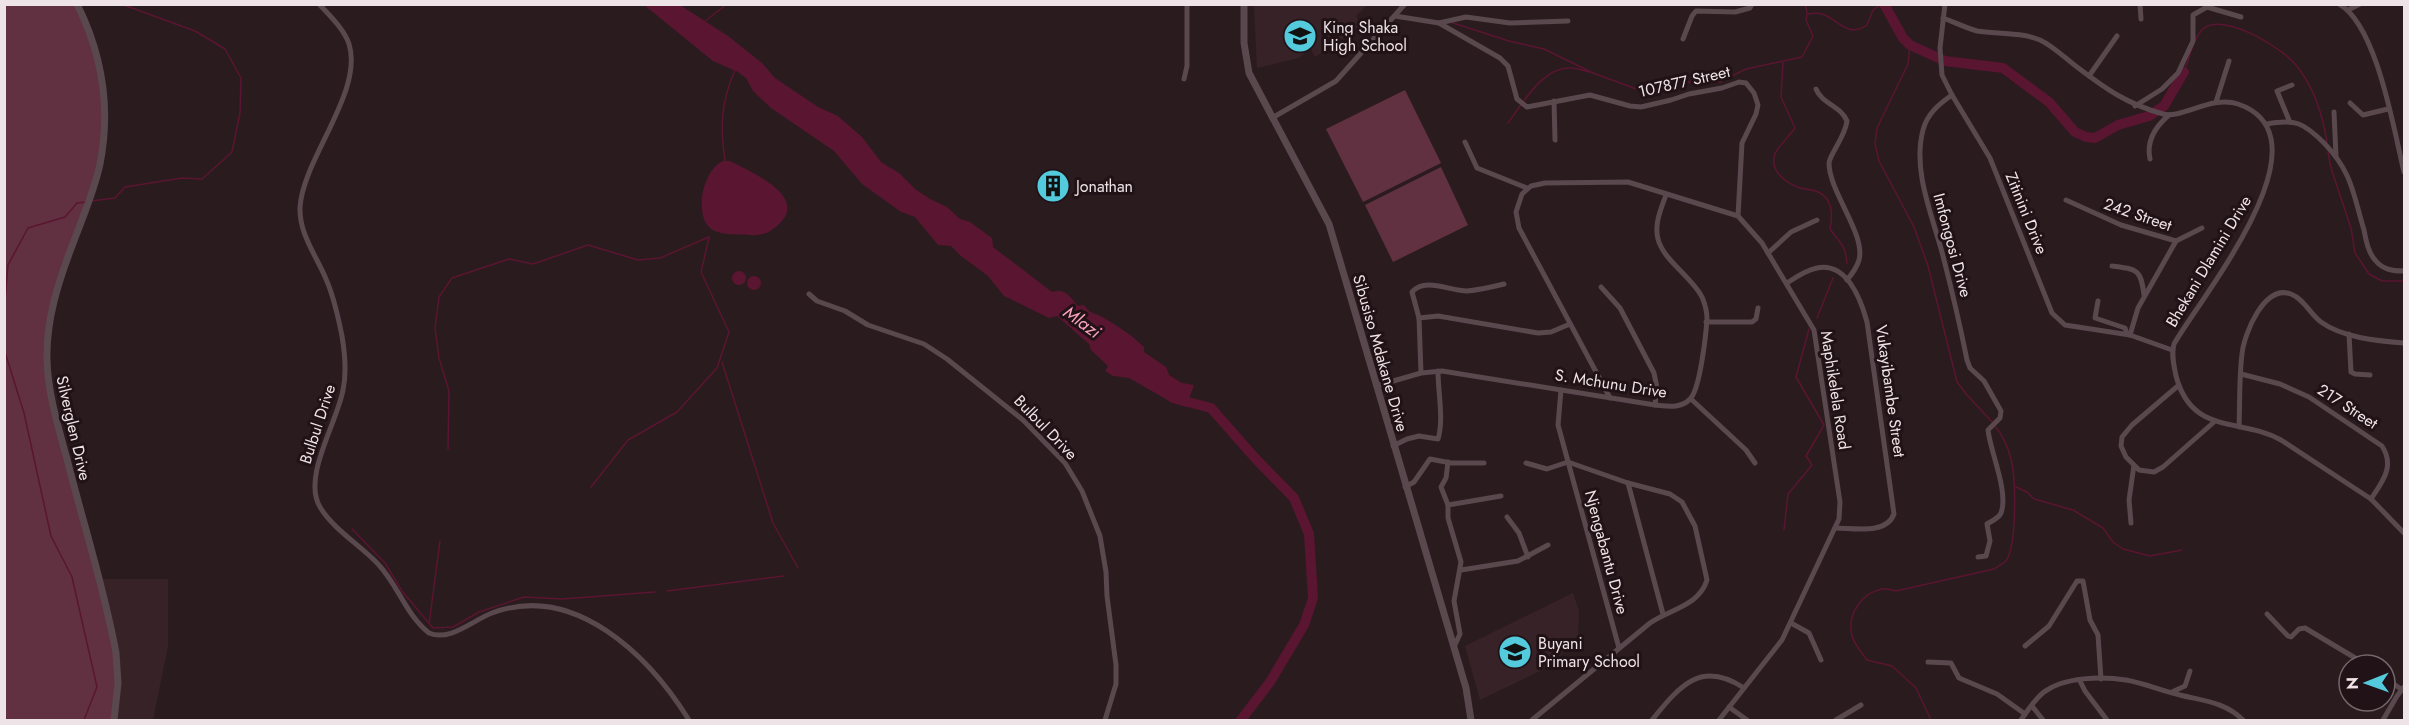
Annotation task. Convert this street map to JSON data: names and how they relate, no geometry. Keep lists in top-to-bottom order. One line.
{"streets":{"street":["107877 Street","Zitinini Drive","242 Street","Imfongosi Drive","Bhekani Dlamini Drive","Sibusiso Mdakane Drive","S. Mchunu Drive","Maphikelela Road","Vukayibambe Street","217 Street","Bulbul Drive","Silverglen Drive","Njengabantu Drive"]},"crossings":[["107877 Street","Maphikelela Road"],["Zitinini Drive","242 Street"],["Zitinini Drive","Imfongosi Drive"],["Zitinini Drive","Bhekani Dlamini Drive"],["Bhekani Dlamini Drive","217 Street"],["Sibusiso Mdakane Drive","S. Mchunu Drive"],["S. Mchunu Drive","Njengabantu Drive"],["Maphikelela Road","Vukayibambe Street"]],"water":["Mlazi"],"places":{"school or university":["King Shaka High School","Buyani Primary School"],"building":["Jonathan"]},"north":"left"}
